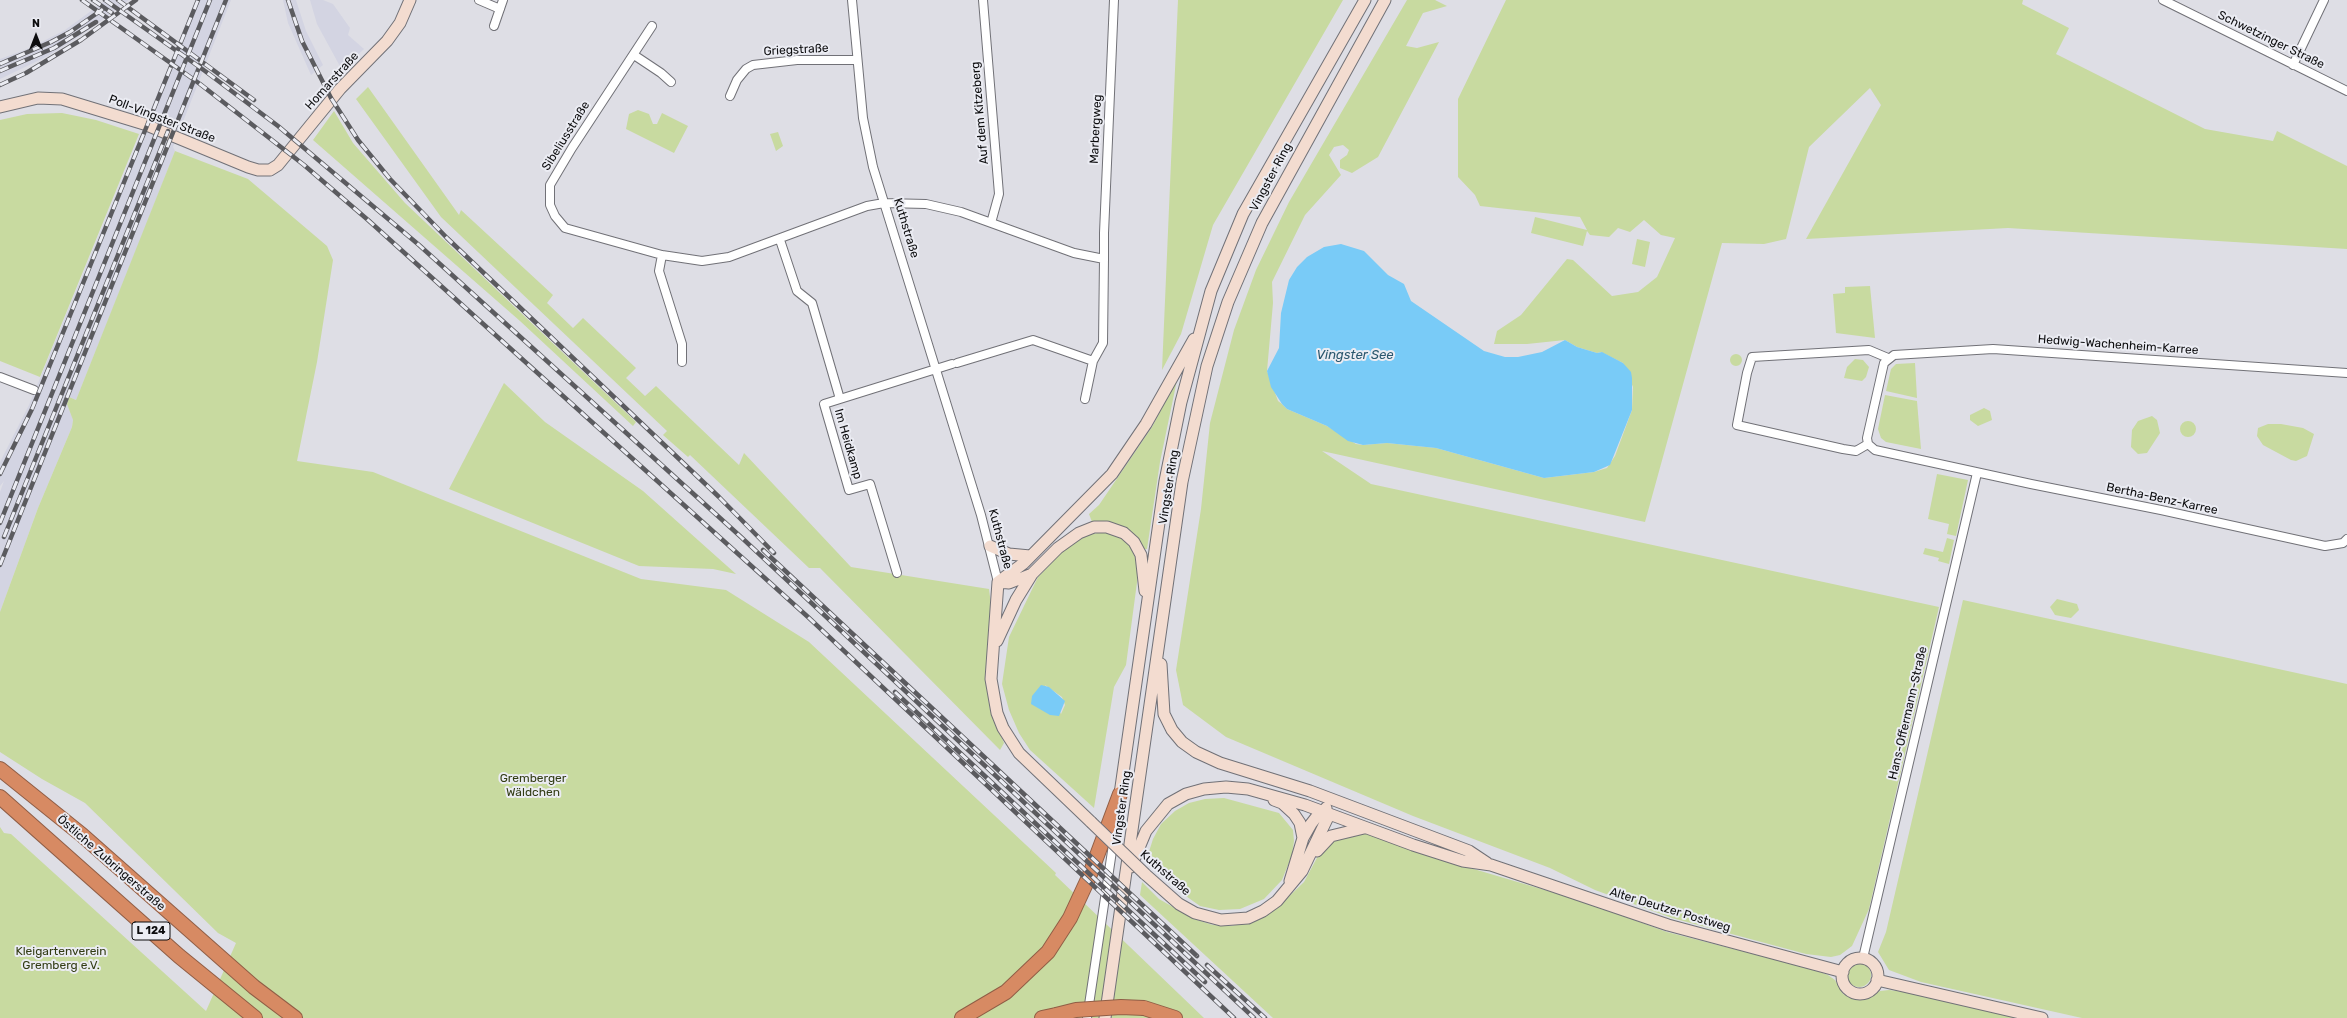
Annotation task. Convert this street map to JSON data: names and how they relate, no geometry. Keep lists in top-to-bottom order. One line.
{"streets":{"highway":["Östliche Zubringerstraße","L 124"],"main road":["Homarstraße","Poll-Vingster Straße","Vingster Ring","Kuthstraße","Alter Deutzer Postweg"],"street":["Schwetzinger Straße","Griegstraße","Auf dem Kitzeberg","Marbergweg","Sibeliusstraße","Hedwig-Wachenheim-Karree","Im Heidkamp","Bertha-Benz-Karree","Hans-Offermann-Straße"]},"crossings":[["Griegstraße","Kuthstraße"],["Homarstraße","Poll-Vingster Straße"],["Marbergweg","Im Heidkamp"],["Sibeliusstraße","Kuthstraße"],["Sibeliusstraße","Im Heidkamp"],["Vingster Ring","Alter Deutzer Postweg"],["Kuthstraße","Im Heidkamp"],["Kuthstraße","Alter Deutzer Postweg"],["Bertha-Benz-Karree","Hans-Offermann-Straße"],["Hans-Offermann-Straße","Alter Deutzer Postweg"]],"water":["Vingster See"],"parks":["Gremberger Wäldchen","Kleigartenverein Gremberg e.V."],"north":"top"}
